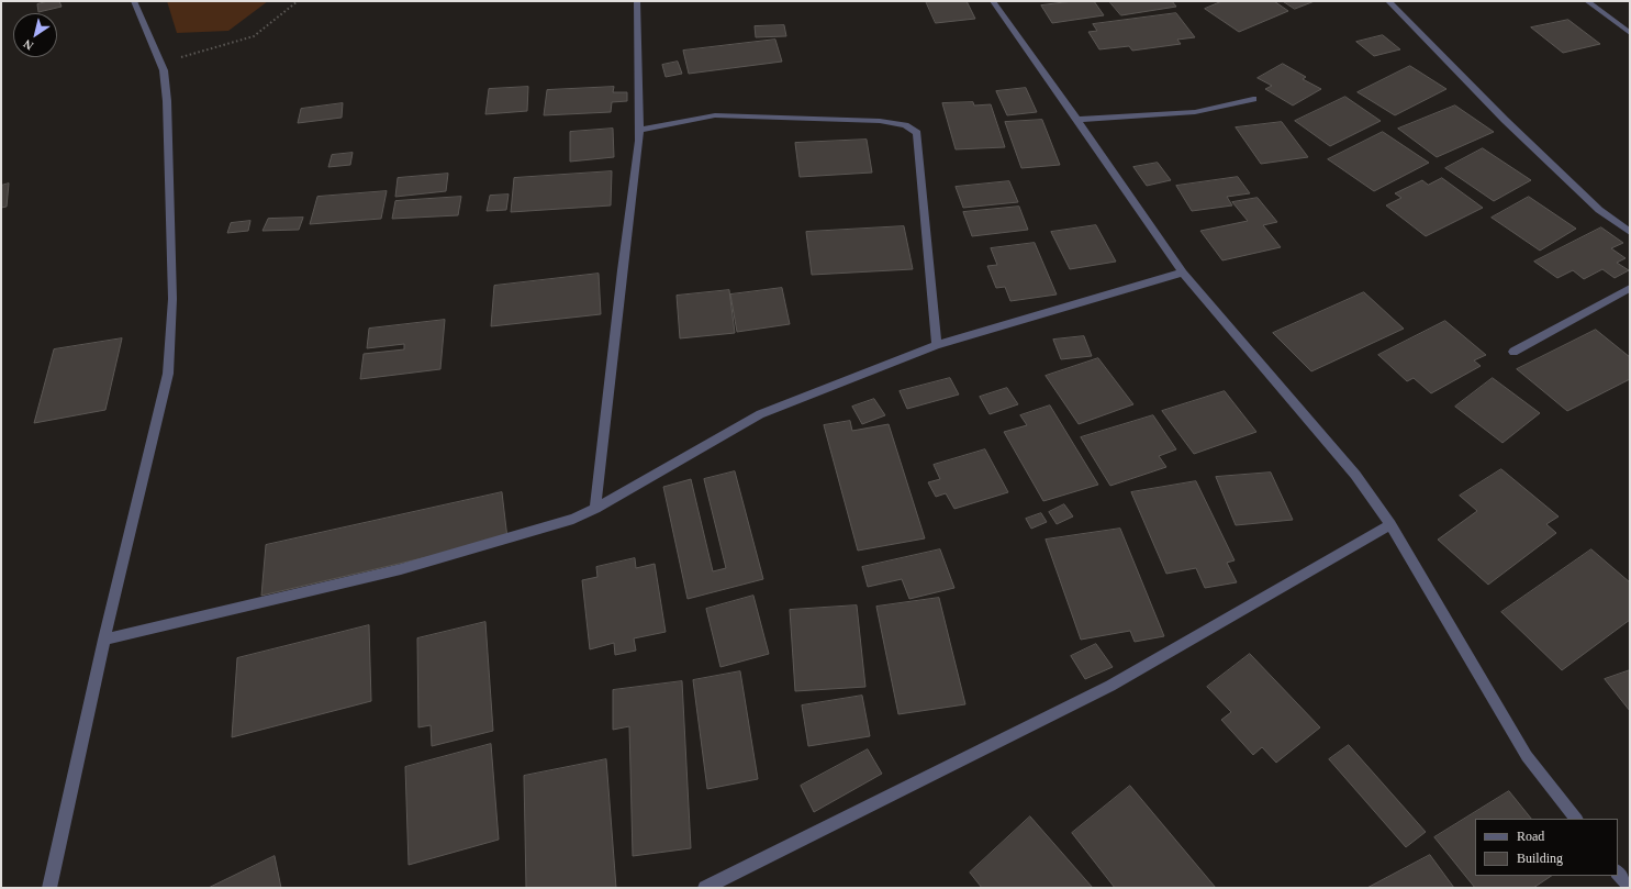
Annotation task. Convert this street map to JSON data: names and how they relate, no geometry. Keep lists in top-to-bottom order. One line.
{"legend":["Road","Building"],"north":"bottom left"}
